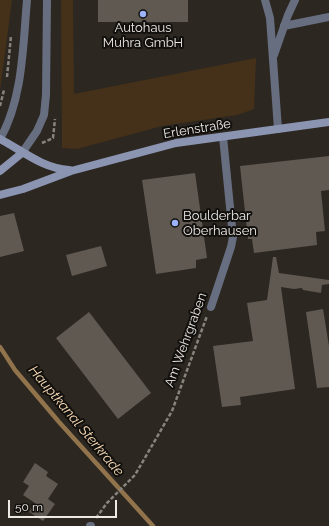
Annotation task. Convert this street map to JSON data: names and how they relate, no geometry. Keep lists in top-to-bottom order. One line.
{"streets":{"main road":["Erlenstraße"],"street":["Am Wehrgraben"]},"crossings":[["Erlenstraße","Am Wehrgraben"]],"water":["Hauptkanal Sterkrade"],"places":["Autohaus Muhra GmbH","Boulderbar Oberhausen"],"scale_bar":"50 m"}
